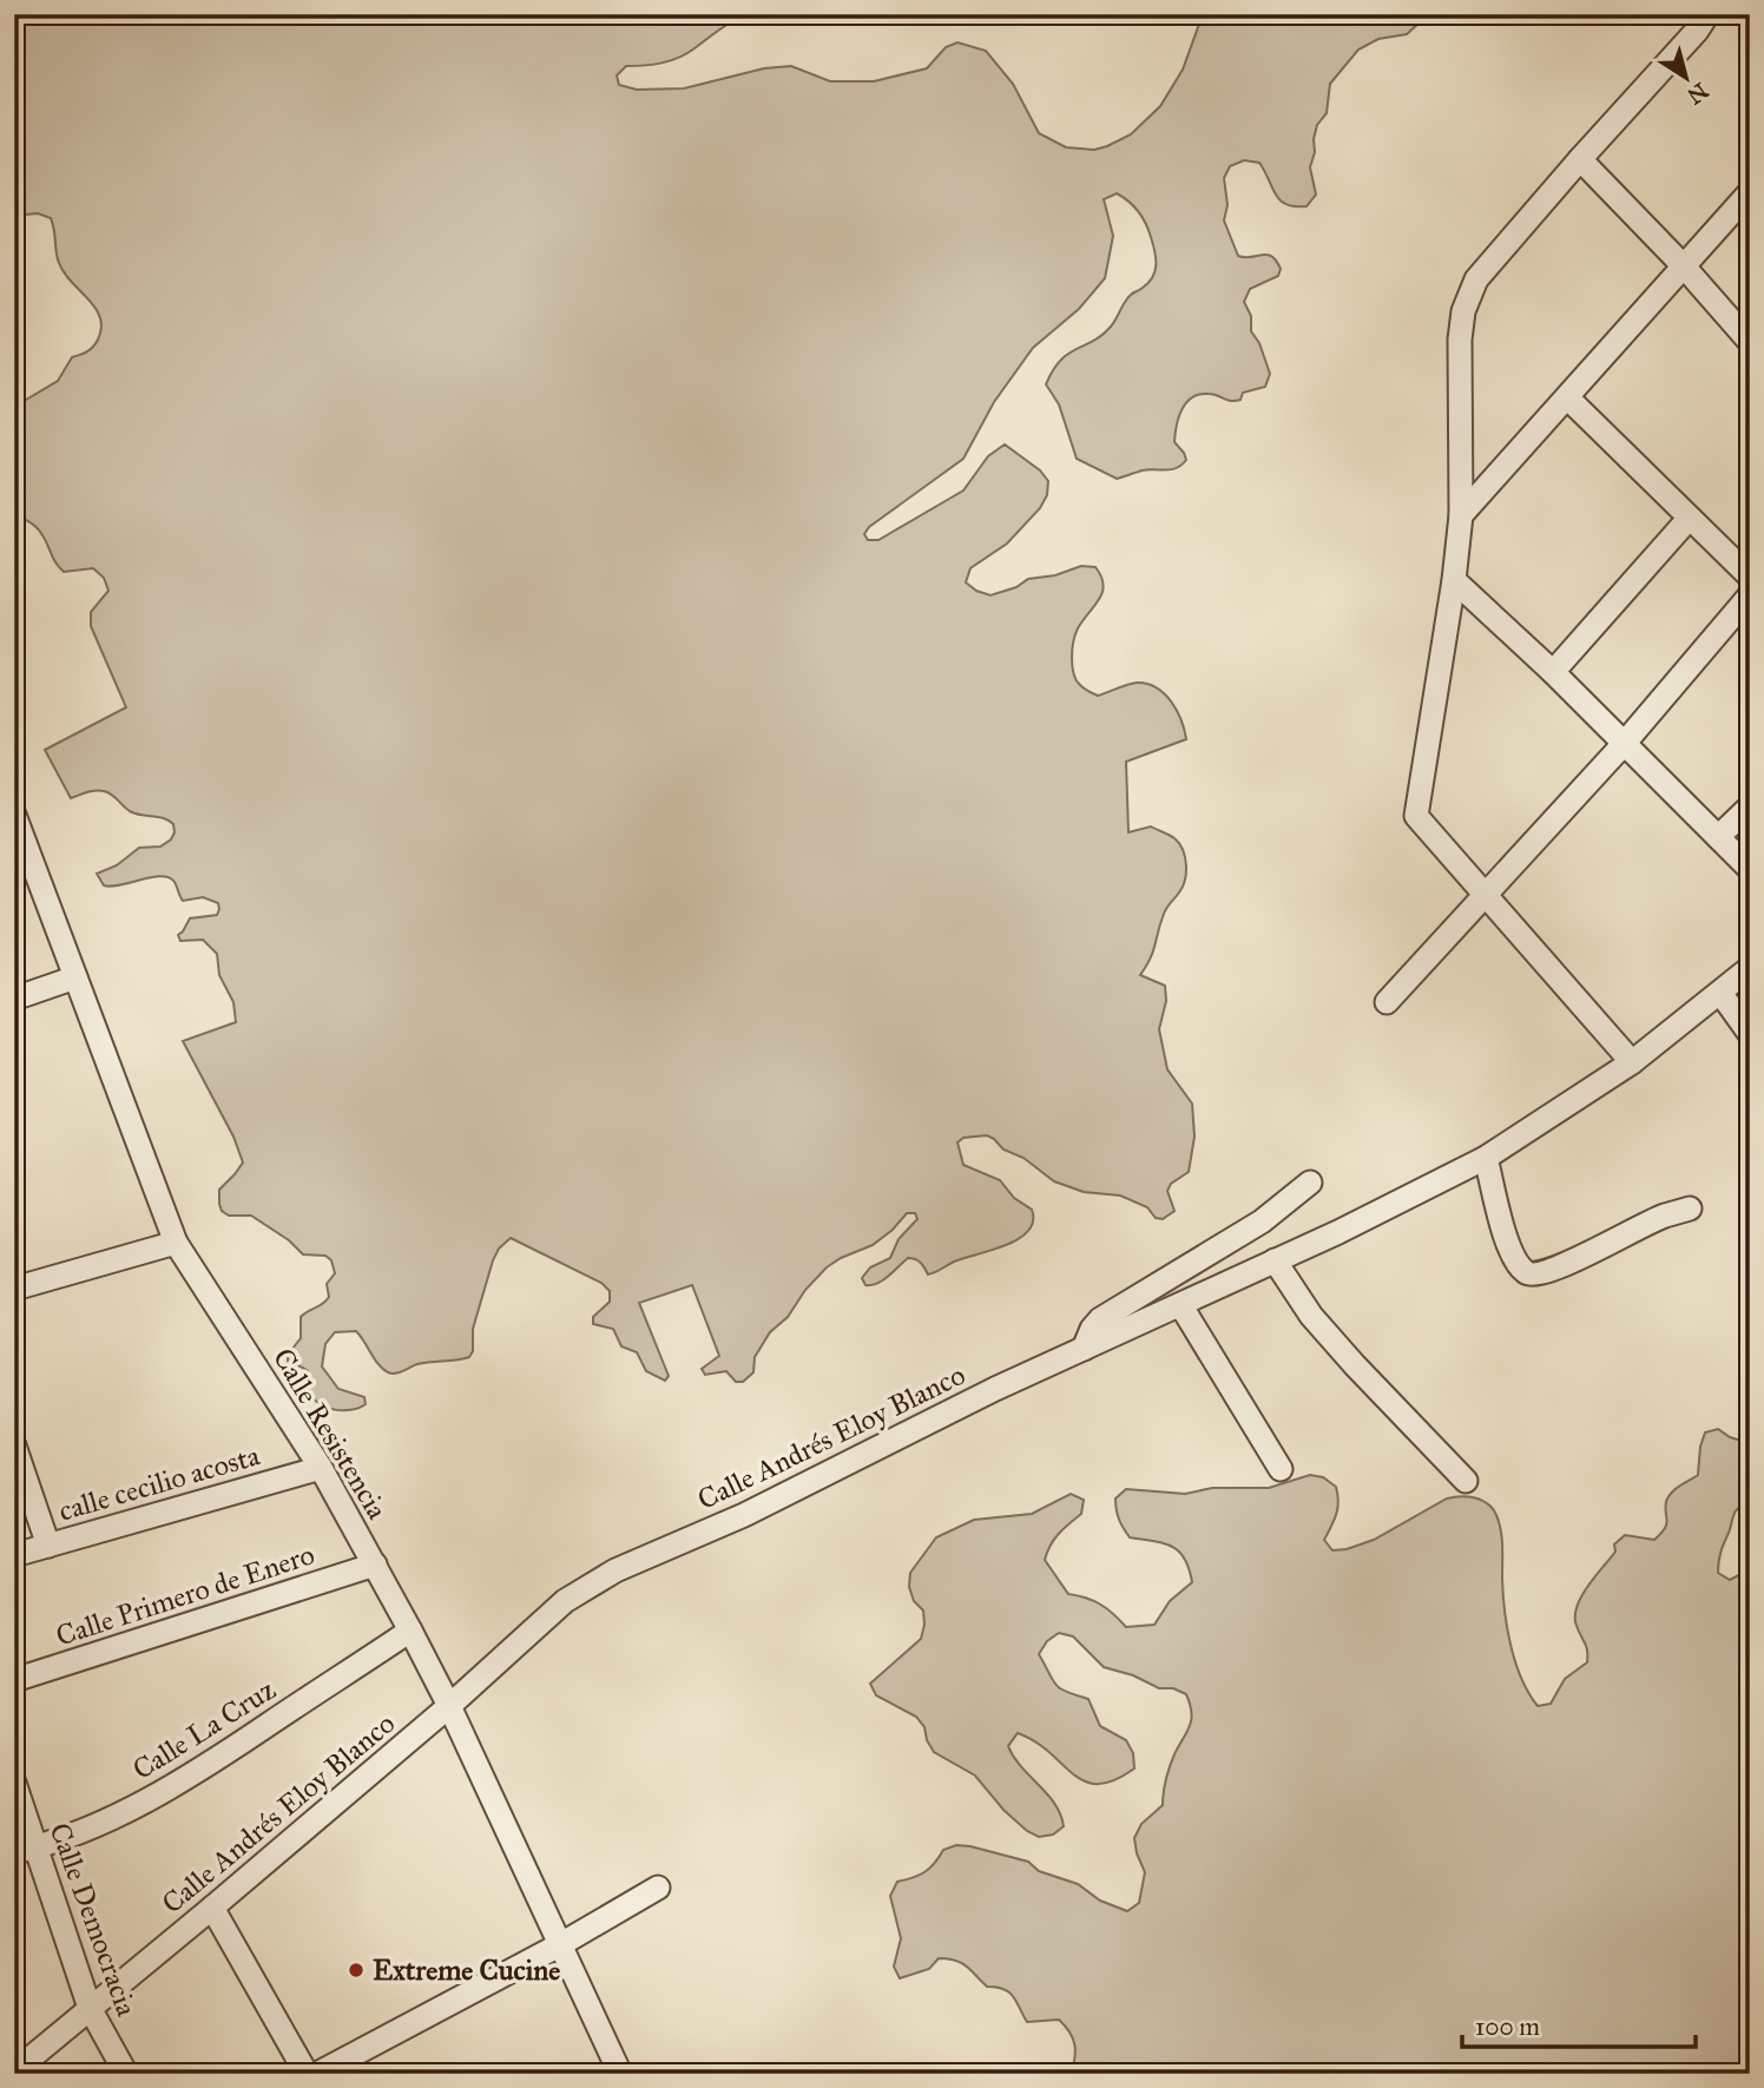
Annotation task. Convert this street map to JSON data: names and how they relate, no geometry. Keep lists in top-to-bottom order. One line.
{"streets":{"street":["Calle Resistencia","Calle Andrés Eloy Blanco","calle cecilio acosta","Calle Primero de Enero","Calle La Cruz","Calle Democracia"]},"crossings":[["Calle Resistencia","Calle Andrés Eloy Blanco"],["Calle Resistencia","calle cecilio acosta"],["Calle Resistencia","Calle Primero de Enero"],["Calle Resistencia","Calle La Cruz"],["Calle Andrés Eloy Blanco","Calle Democracia"],["Calle La Cruz","Calle Democracia"]],"places":["Extreme Cucine"],"scale_bar":"100 m","north":"bottom right"}
